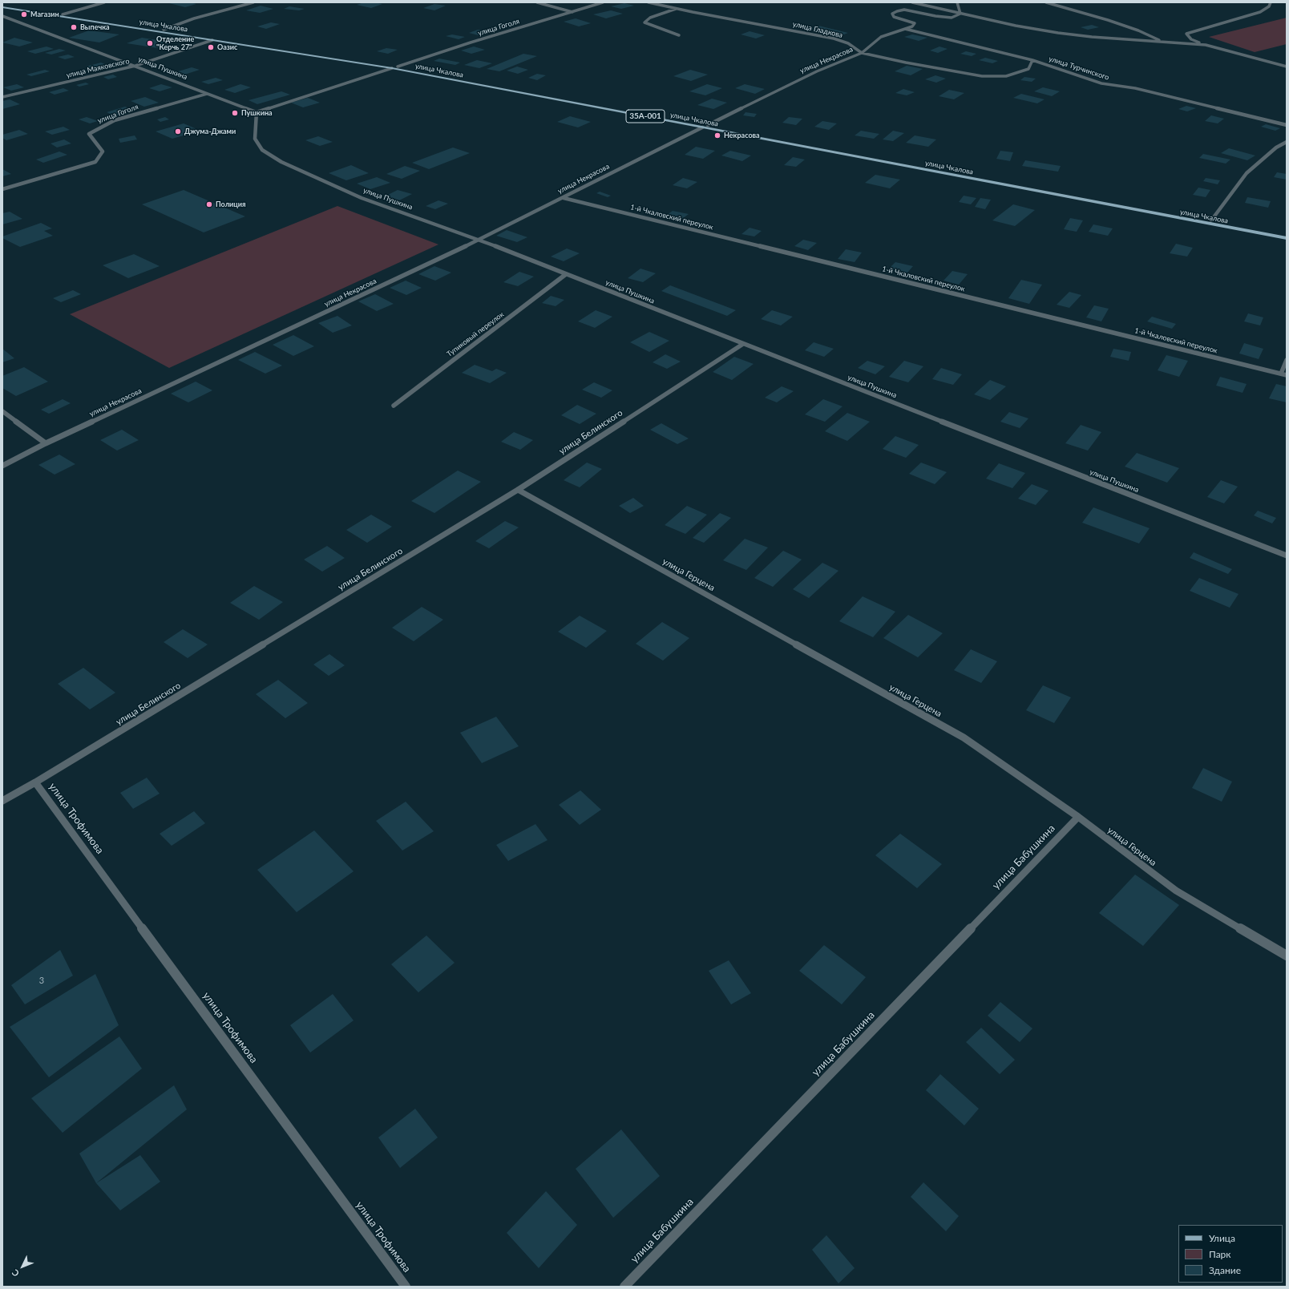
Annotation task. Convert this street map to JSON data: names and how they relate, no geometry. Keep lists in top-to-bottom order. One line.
{"streets":{"main road":["улица Чкалова","35А-001"],"street":["улица Гоголя","улица Гладкова","улица Некрасова","улица Маяковского","улица Пушкина","улица Турчинского","1-й Чкаловский переулок","Тупиковый переулок","улица Белинского","улица Герцена","улица Трофимова","улица Бабушкина"]},"crossings":[["улица Чкалова","улица Гоголя"],["улица Чкалова","улица Некрасова"],["улица Чкалова","улица Маяковского"],["улица Гоголя","улица Пушкина"],["улица Гладкова","улица Некрасова"],["улица Гладкова","улица Турчинского"],["улица Некрасова","улица Пушкина"],["улица Некрасова","улица Турчинского"],["улица Некрасова","1-й Чкаловский переулок"],["улица Маяковского","улица Пушкина"],["улица Пушкина","Тупиковый переулок"],["улица Пушкина","улица Белинского"],["улица Белинского","улица Герцена"],["улица Белинского","улица Трофимова"],["улица Герцена","улица Бабушкина"]],"places":["Магазин","Выпечка","Отделение \"Керчь 27\"","Оазис","Пушкина","Джума-Джами","Некрасова","Полиция"],"house_numbers":["3"],"legend":["Улица","Парк","Здание"],"north":"bottom left"}
